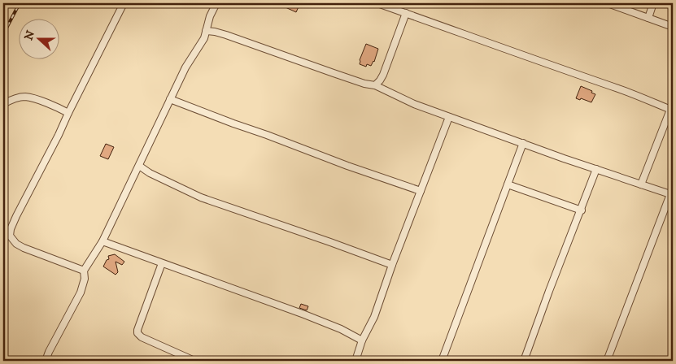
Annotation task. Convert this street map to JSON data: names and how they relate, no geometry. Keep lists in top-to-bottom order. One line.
{"north":"left"}
